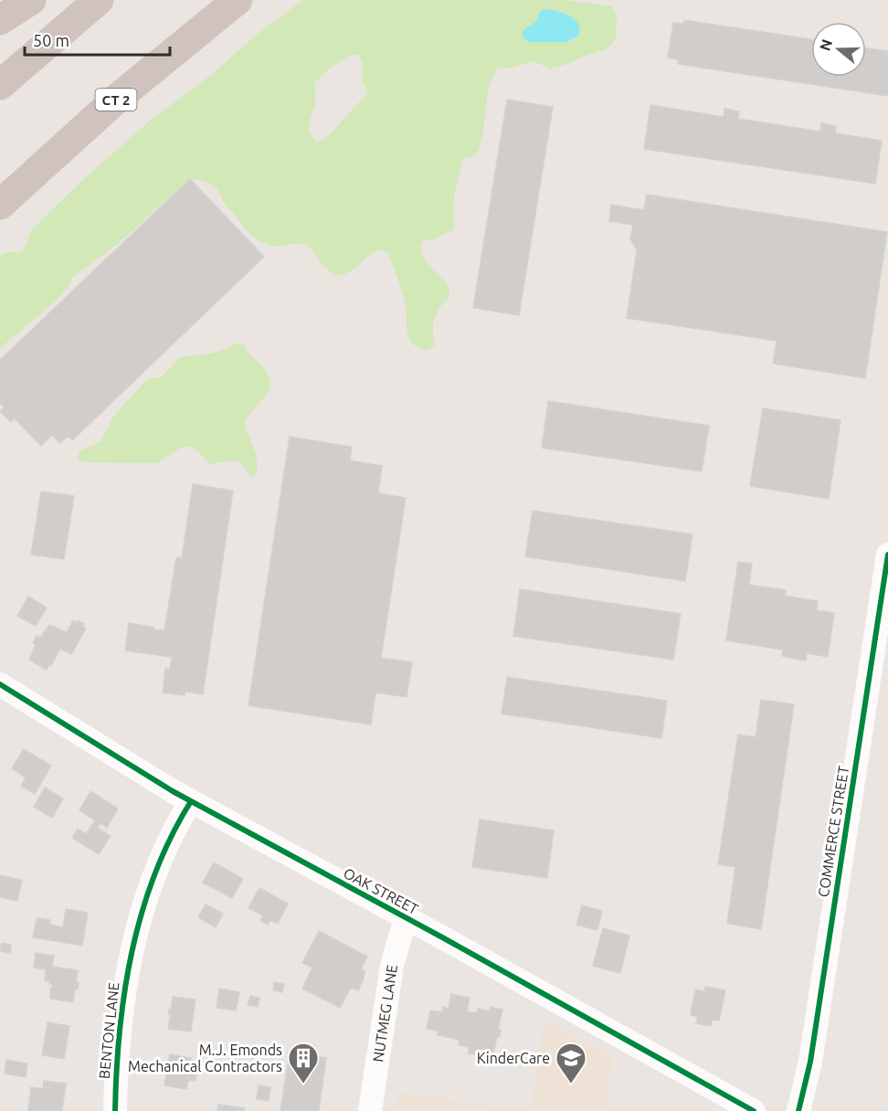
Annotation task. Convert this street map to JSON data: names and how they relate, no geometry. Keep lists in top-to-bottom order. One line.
{"streets":{"highway":["CT 2"],"street":["COMMERCE STREET","OAK STREET","NUTMEG LANE","BENTON LANE"]},"crossings":[["OAK STREET","NUTMEG LANE"],["OAK STREET","BENTON LANE"]],"places":{"building":["M.J. Emonds Mechanical Contractors"],"school or university":["KinderCare"]},"scale_bar":"50 m","north":"left"}
